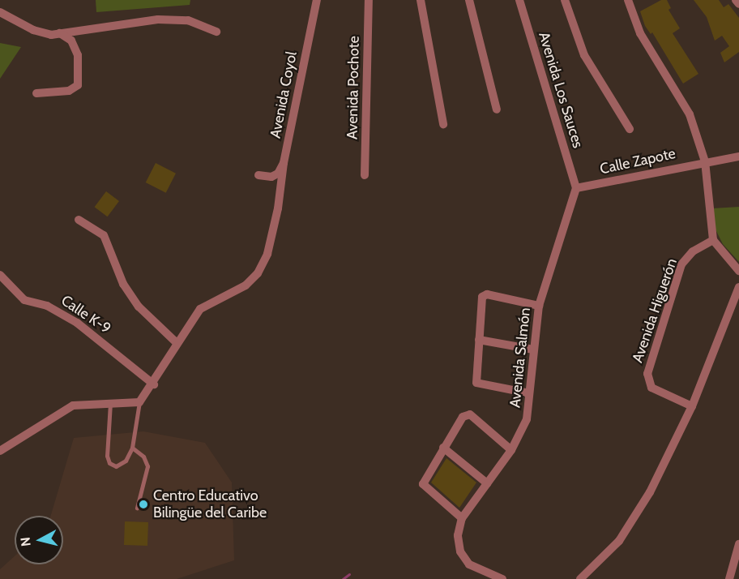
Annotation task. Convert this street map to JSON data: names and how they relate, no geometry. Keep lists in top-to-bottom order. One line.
{"streets":{"street":["Avenida Pochote","Avenida Los Sauces","Avenida Coyol","Calle Zapote","Avenida Higuerón","Calle K-9","Avenida Salmón"]},"crossings":[["Avenida Los Sauces","Calle Zapote"],["Avenida Los Sauces","Avenida Salmón"],["Avenida Coyol","Calle K-9"],["Calle Zapote","Avenida Salmón"]],"places":["Centro Educativo Bilingüe del Caribe"],"north":"left"}
